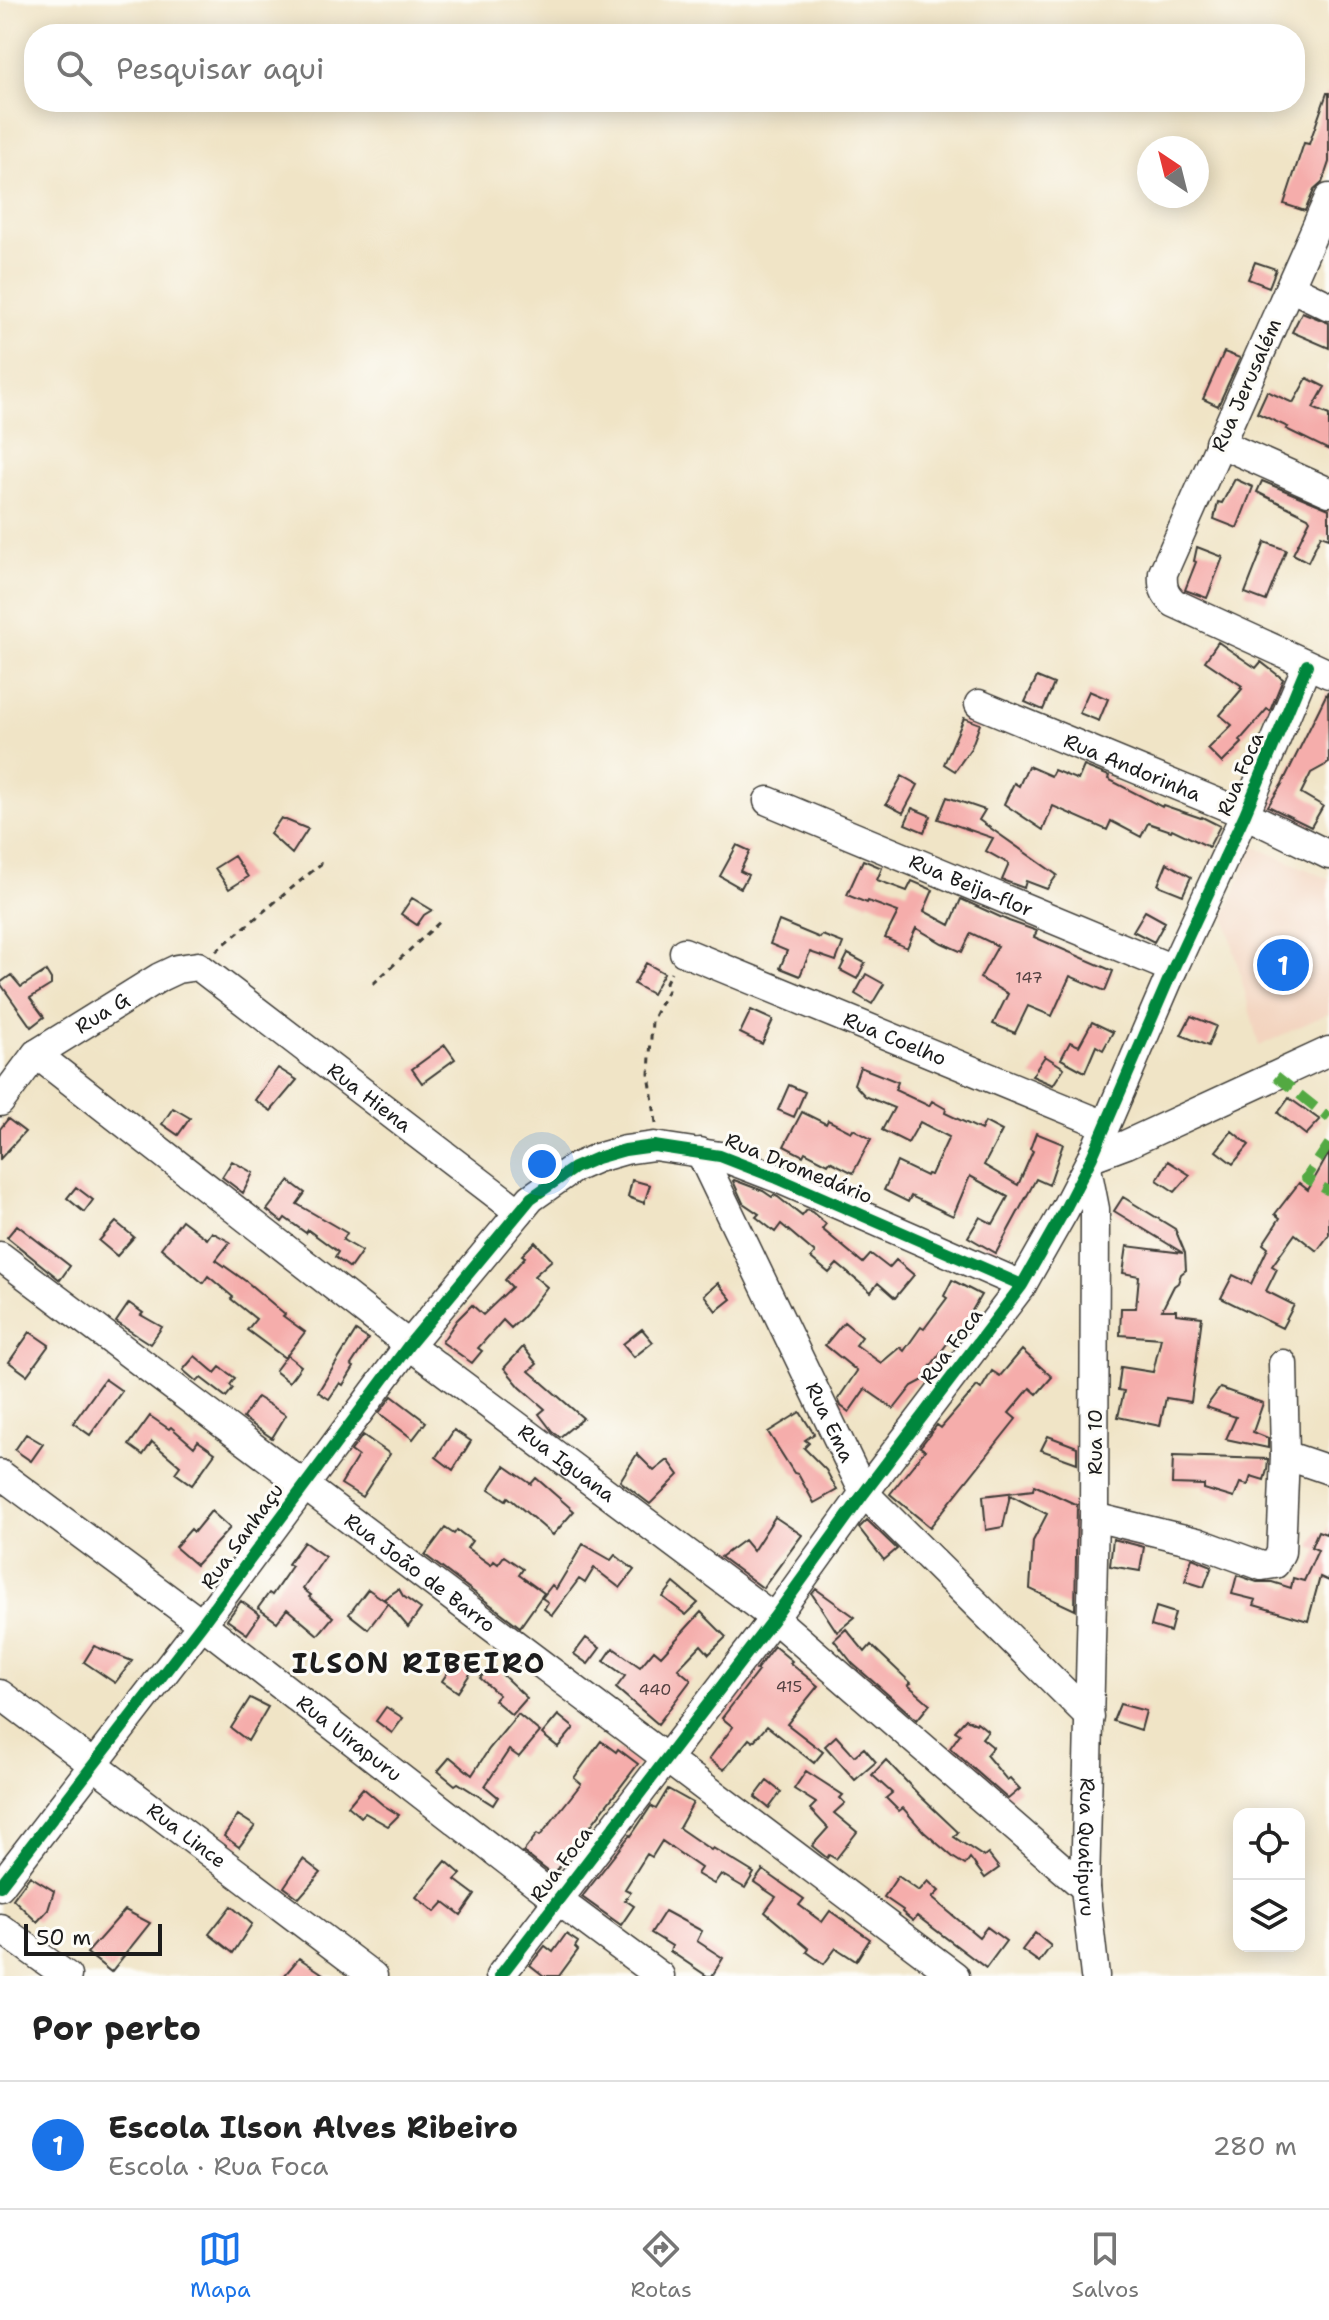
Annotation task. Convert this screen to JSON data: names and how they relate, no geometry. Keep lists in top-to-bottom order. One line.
{"streets":{"street":["Rua Jerusalém","Rua Andorinha","Rua Foca","Rua Beija-flor","Rua G","Rua Coelho","Rua Hiena","Rua Dromedário","Rua Ema","Rua 10","Rua Iguana","Rua Sanhaçu","Rua João de Barro","Rua Uirapuru","Rua Lince","Rua Quatipuru"]},"crossings":[["Rua Jerusalém","Rua Foca"],["Rua Andorinha","Rua Foca"],["Rua Foca","Rua Beija-flor"],["Rua Foca","Rua Coelho"],["Rua Foca","Rua Dromedário"],["Rua Foca","Rua Ema"],["Rua Foca","Rua 10"],["Rua Foca","Rua Iguana"],["Rua Foca","Rua João de Barro"],["Rua Foca","Rua Uirapuru"],["Rua G","Rua Hiena"],["Rua G","Rua Iguana"],["Rua Hiena","Rua Dromedário"],["Rua Hiena","Rua Sanhaçu"],["Rua Dromedário","Rua Ema"],["Rua Dromedário","Rua Sanhaçu"],["Rua Ema","Rua 10"],["Rua Ema","Rua Quatipuru"],["Rua 10","Rua Quatipuru"],["Rua Iguana","Rua Sanhaçu"],["Rua Iguana","Rua Quatipuru"],["Rua Sanhaçu","Rua João de Barro"],["Rua Sanhaçu","Rua Uirapuru"],["Rua Sanhaçu","Rua Lince"]],"districts":["ILSON RIBEIRO"],"house_numbers":["147","415","440"],"scale_bar":"50 m","north":"top left","page":{"search":"Pesquisar aqui","pins":"1","scale":"50 m","heading":"Por perto","list":[{"mark":"1","name":"Escola Ilson Alves Ribeiro","note":"Escola · Rua Foca","value":"280 m"}],"nav":["Mapa","Rotas","Salvos"]}}
